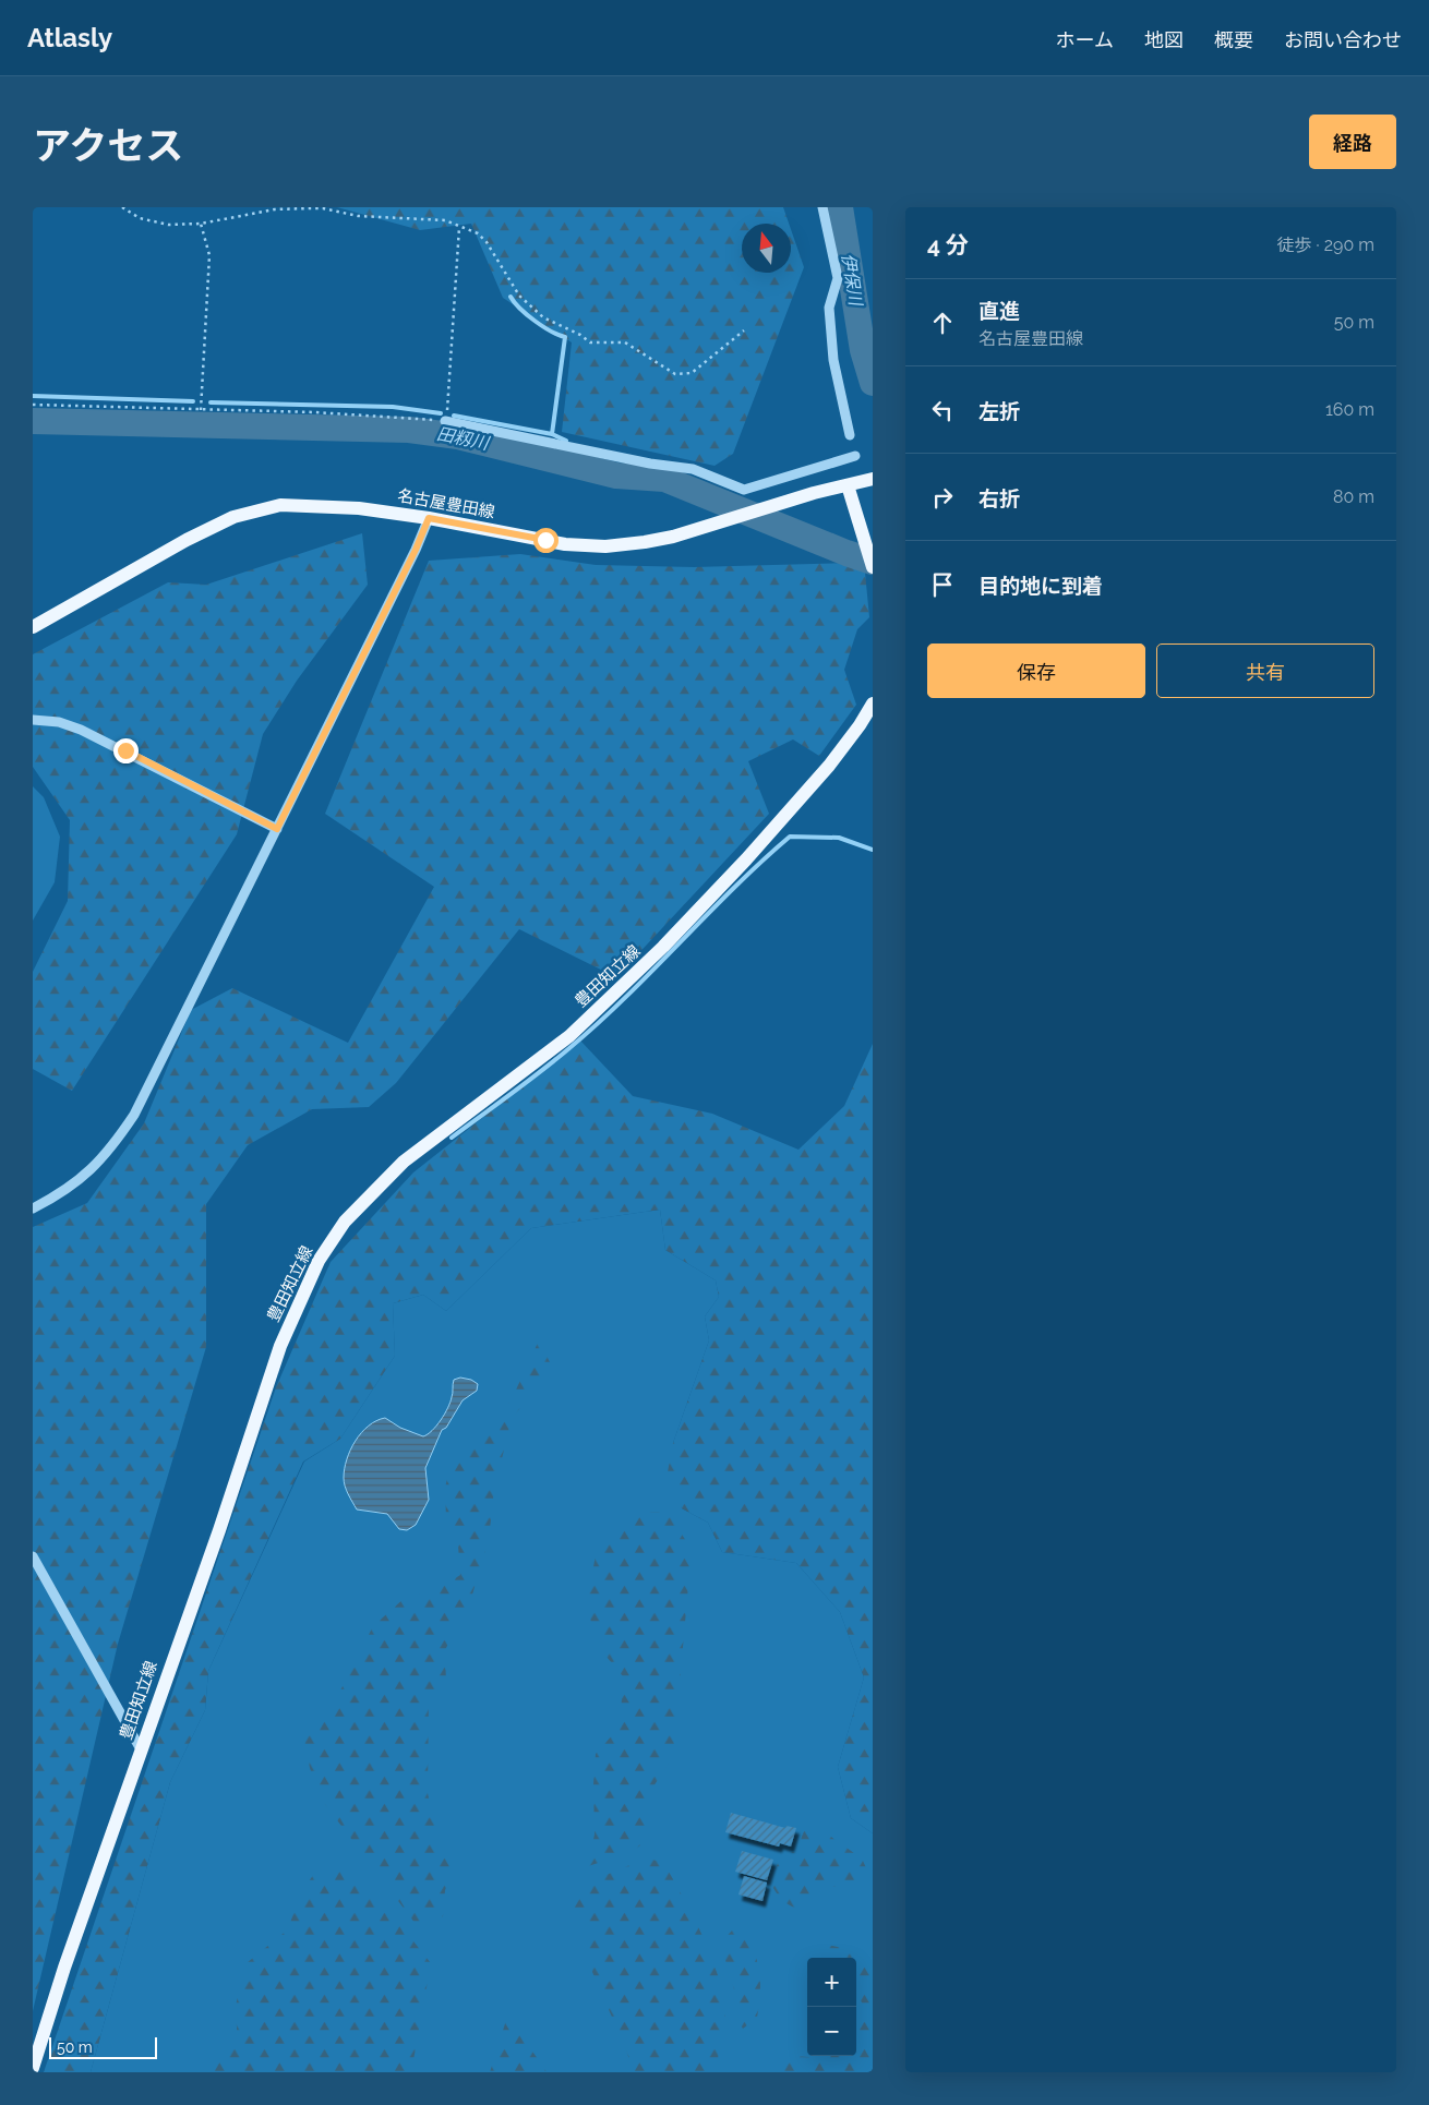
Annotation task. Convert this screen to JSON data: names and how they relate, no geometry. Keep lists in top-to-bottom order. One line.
{"streets":{"main road":["名古屋豊田線","豊田知立線"]},"water":["伊保川","田籾川"],"scale_bar":"50 m","north":"top","page":{"header":"Atlasly","nav":["ホーム","地図","概要","お問い合わせ"],"title":"アクセス","buttons":["経路",["保存","共有"]],"heading":["4 分","徒歩 · 290 m"],"list":[["直進","名古屋豊田線","50 m"],["左折","160 m"],["右折","80 m"],"目的地に到着"],"map_buttons":["+","−"],"scale":"50 m"}}
